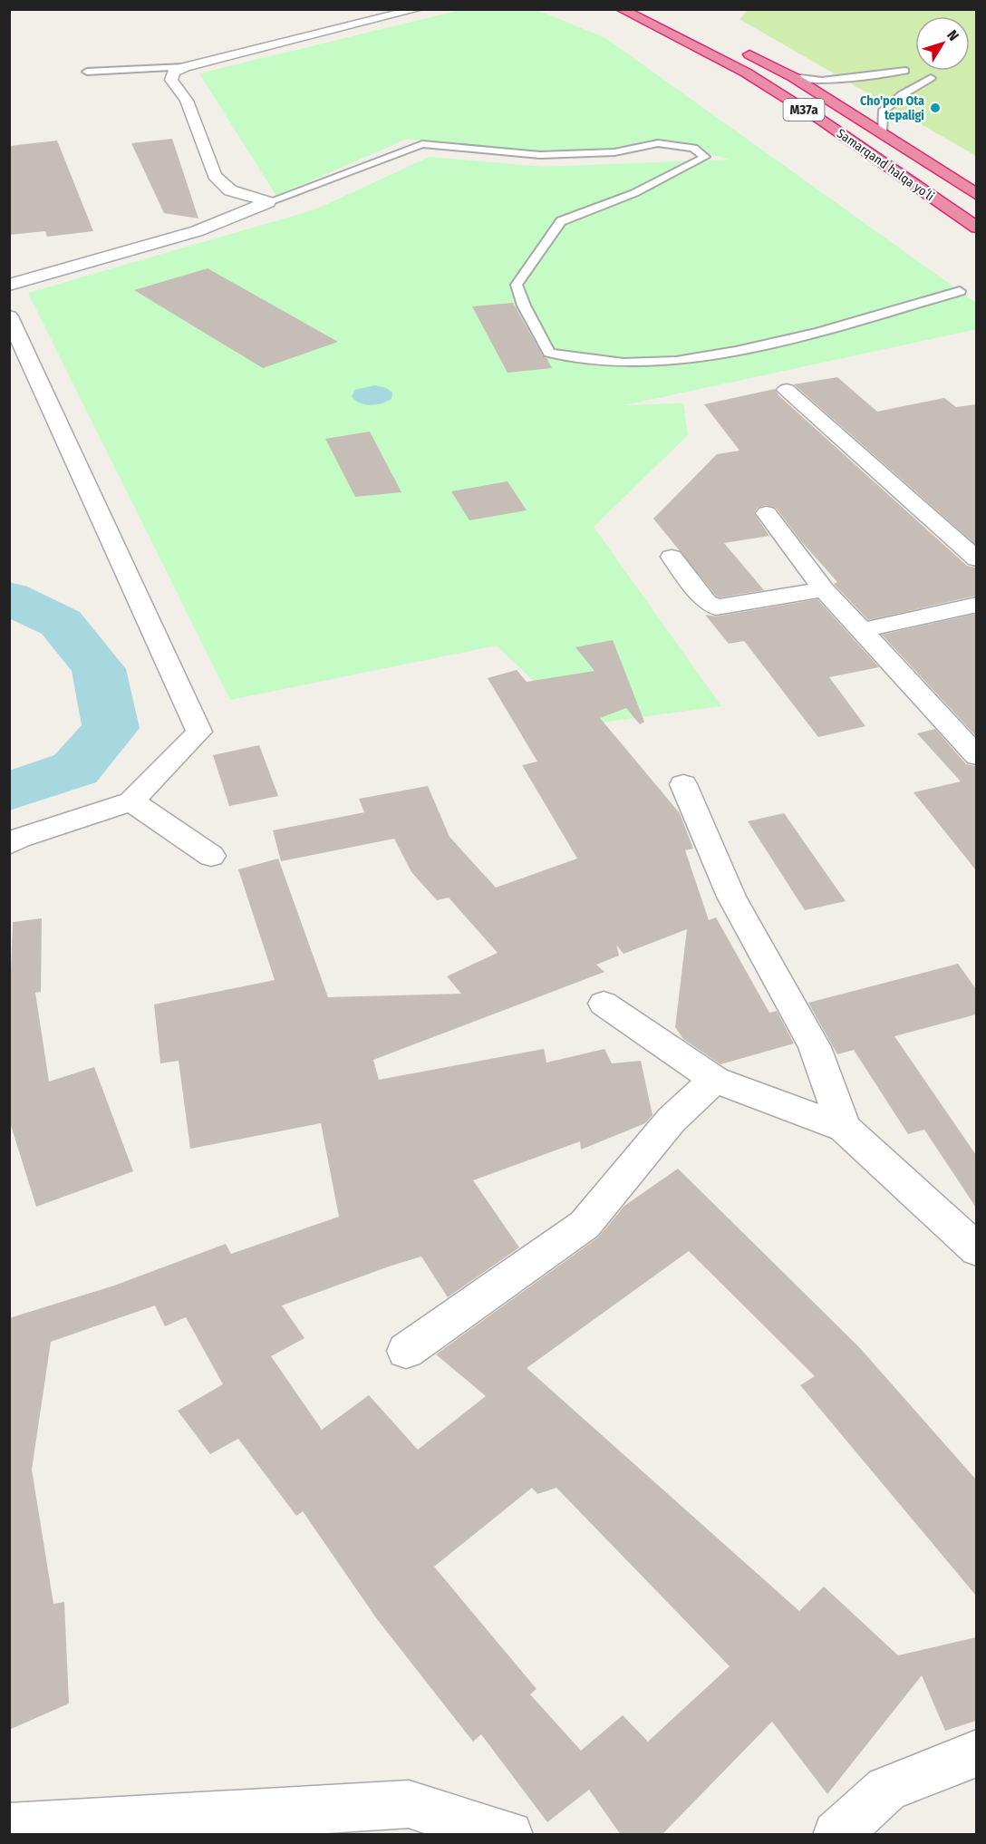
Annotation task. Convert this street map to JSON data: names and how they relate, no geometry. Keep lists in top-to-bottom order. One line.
{"streets":{"highway":["M37a","Samarqand halqa yoʻli"]},"places":["Cho'pon Ota tepaligi"],"north":"top right"}
